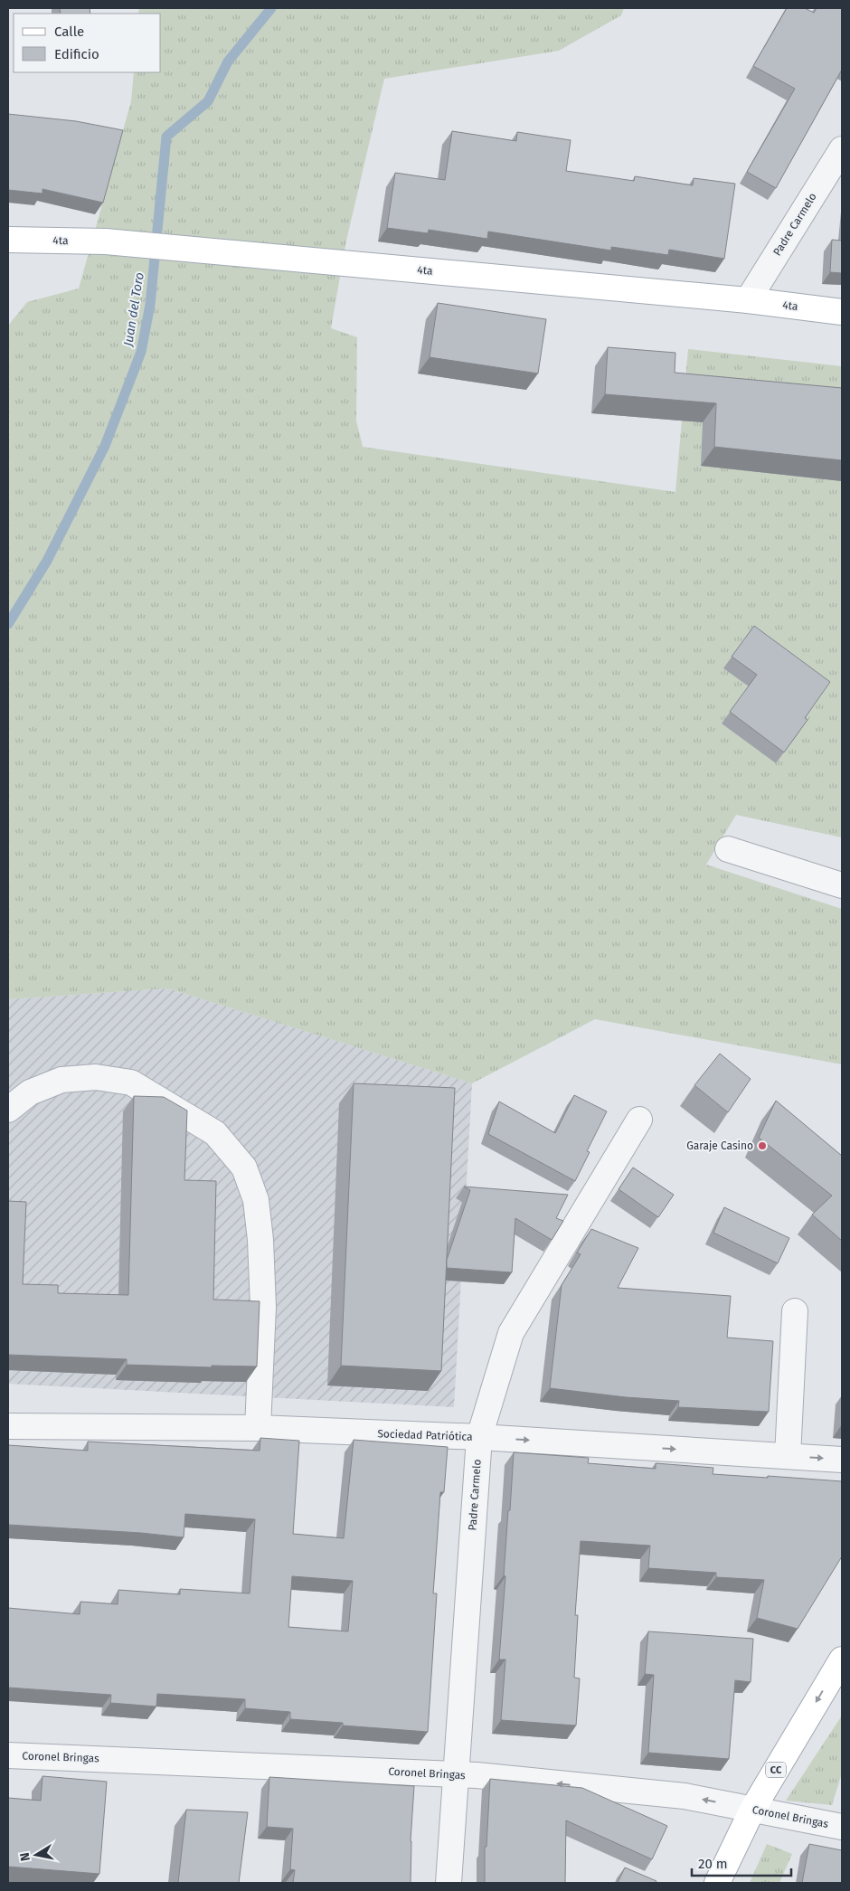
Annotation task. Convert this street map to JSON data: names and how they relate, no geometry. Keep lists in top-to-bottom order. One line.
{"streets":{"main road":["4ta","CC"],"street":["Padre Carmelo","Sociedad Patriótica","Coronel Bringas"]},"crossings":[["Padre Carmelo","4ta"],["Padre Carmelo","Sociedad Patriótica"],["Padre Carmelo","Coronel Bringas"],["Coronel Bringas","CC"]],"one_way":["Sociedad Patriótica","Coronel Bringas"],"water":["Juan del Toro"],"places":["Garaje Casino"],"legend":["Calle","Edificio"],"scale_bar":"20 m","north":"left"}
